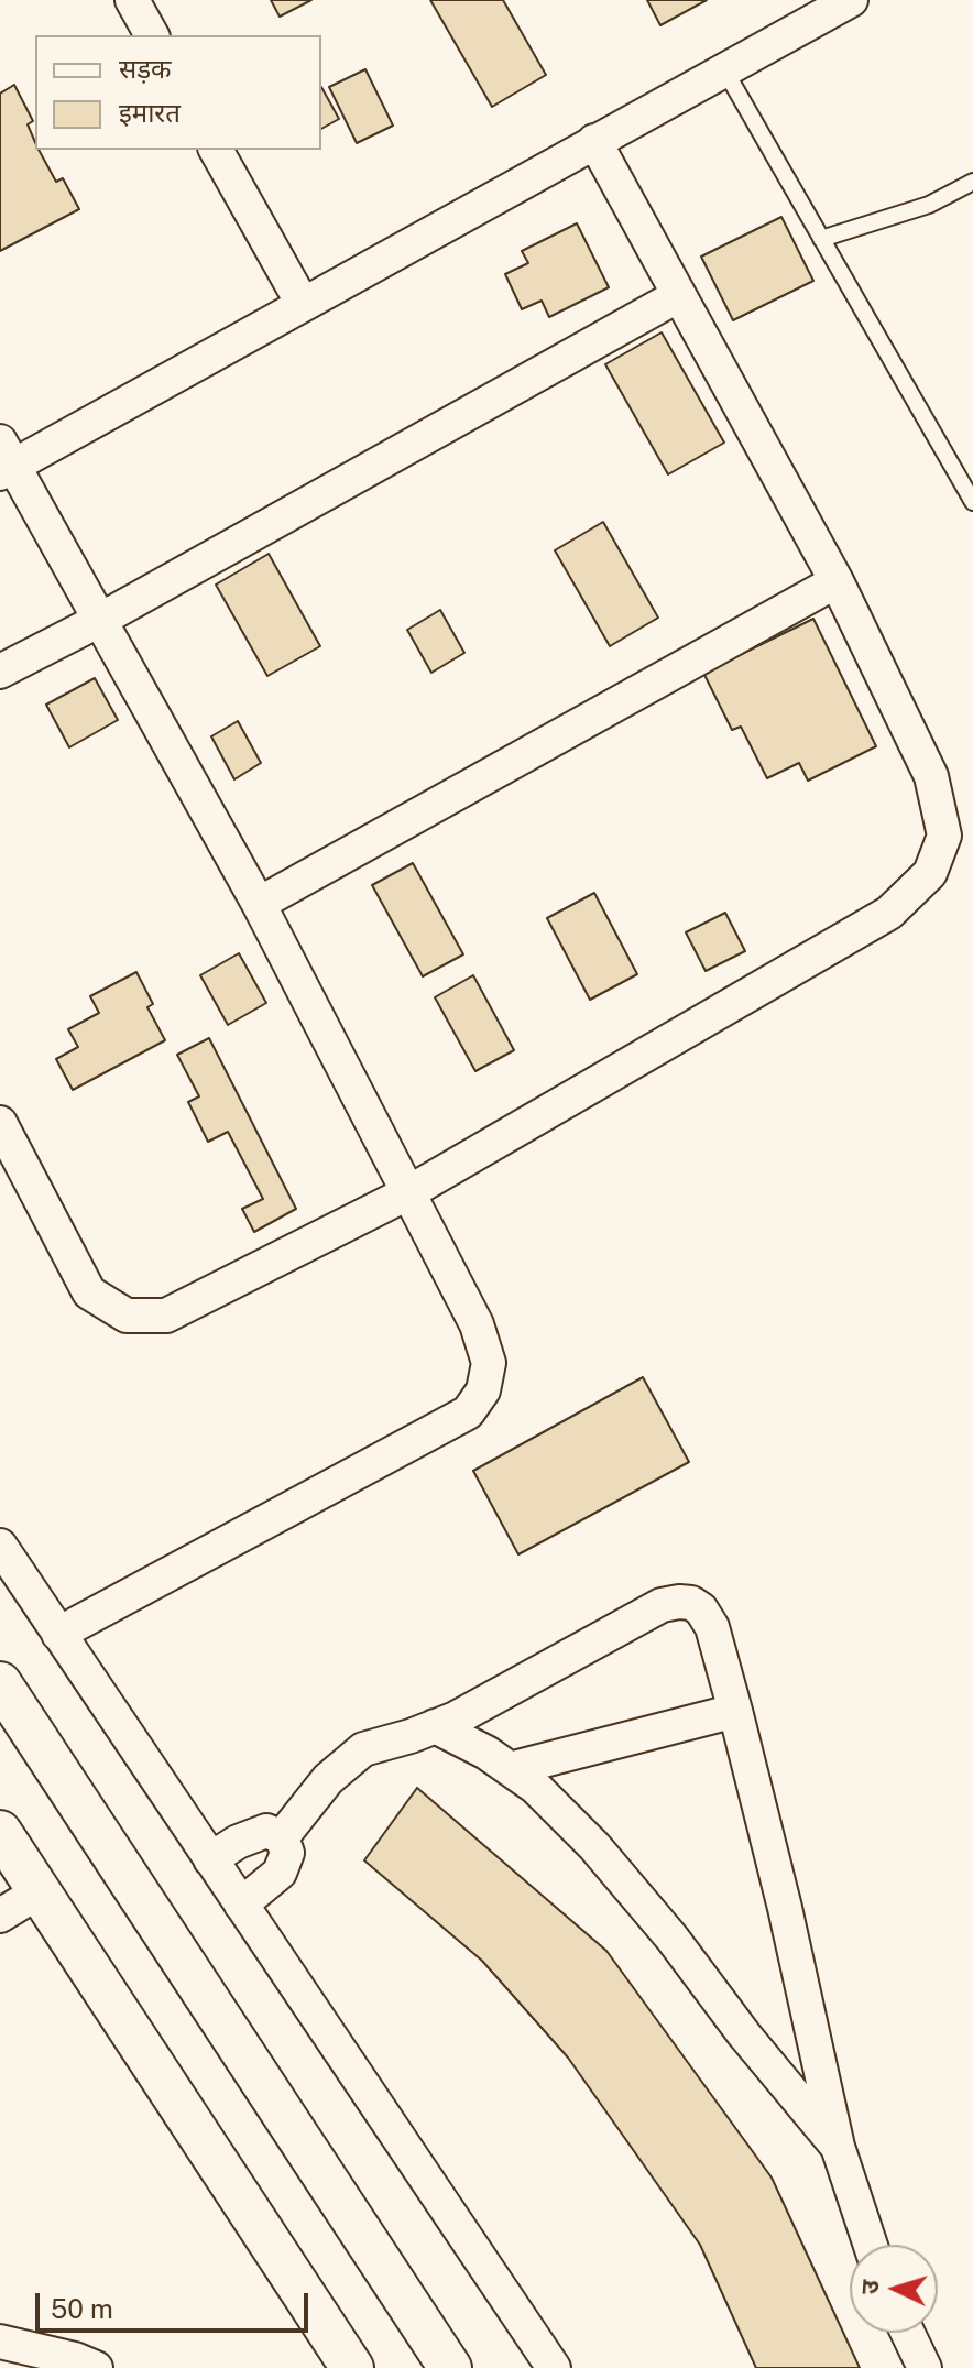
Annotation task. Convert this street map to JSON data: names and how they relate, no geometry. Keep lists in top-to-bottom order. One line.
{"legend":["सड़क","इमारत"],"scale_bar":"50 m","north":"left"}
